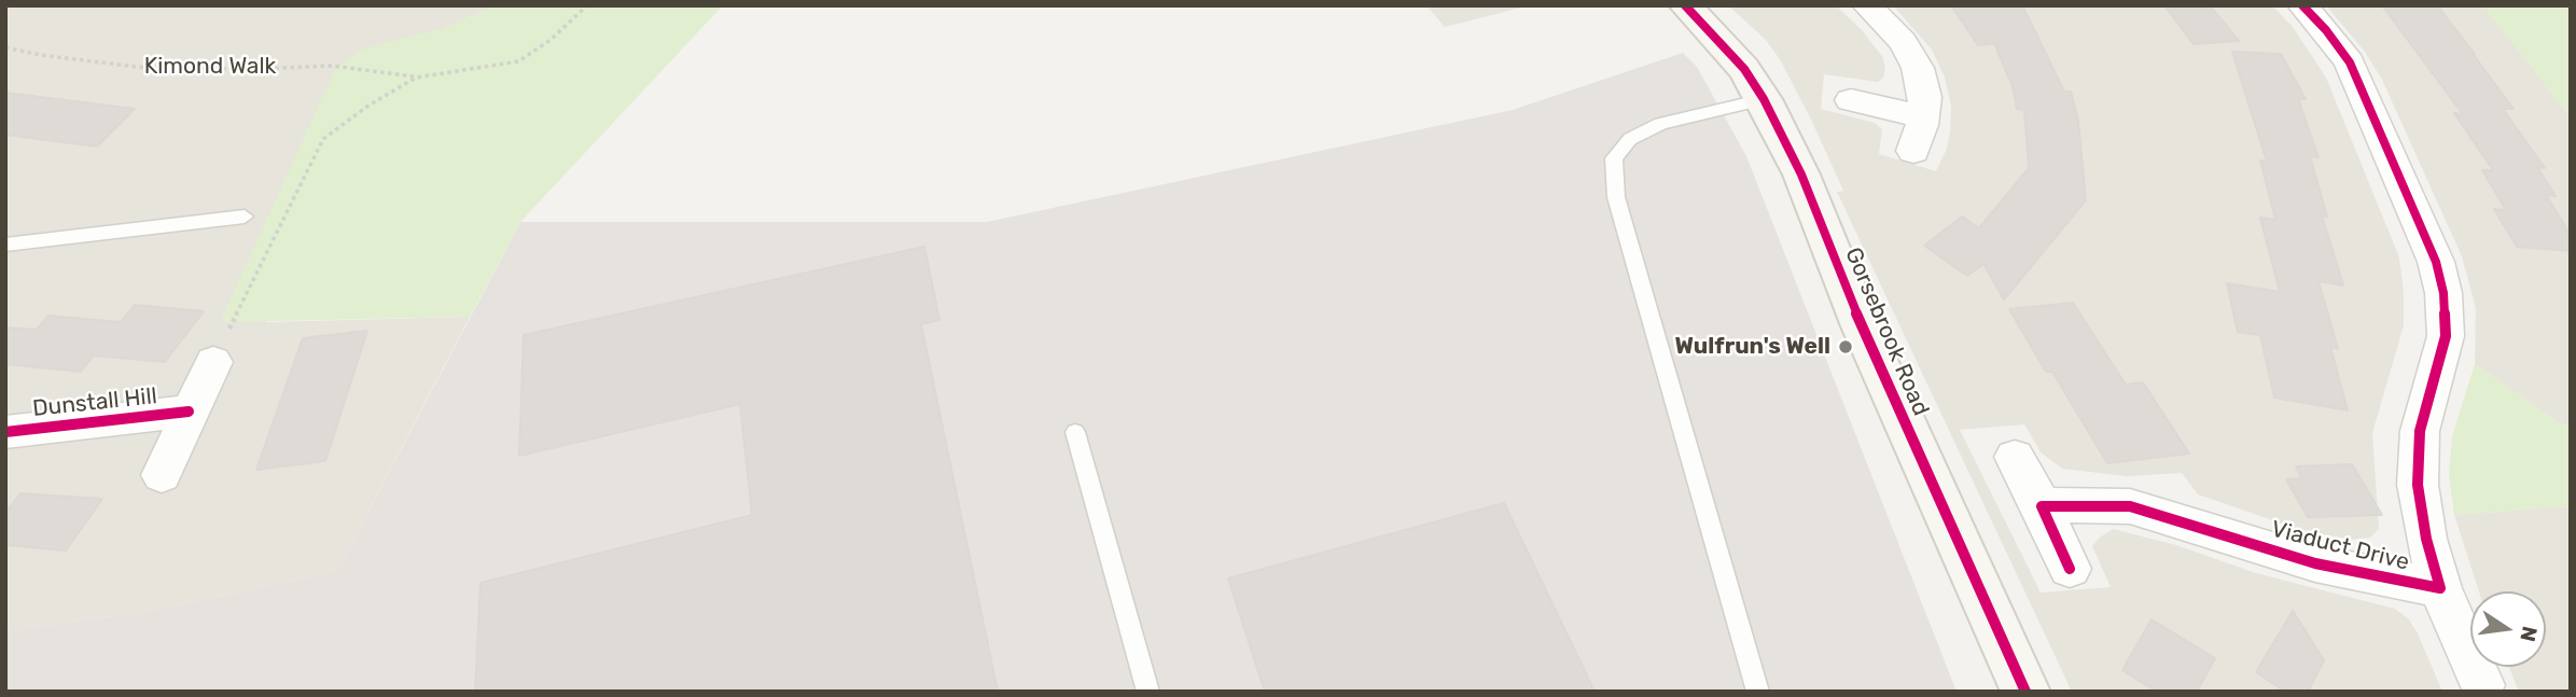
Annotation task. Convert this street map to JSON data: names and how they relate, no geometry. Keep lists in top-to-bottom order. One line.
{"streets":{"street":["Gorsebrook Road","Dunstall Hill","Viaduct Drive"],"path":["Kimond Walk"]},"places":["Wulfrun's Well"],"north":"right"}
